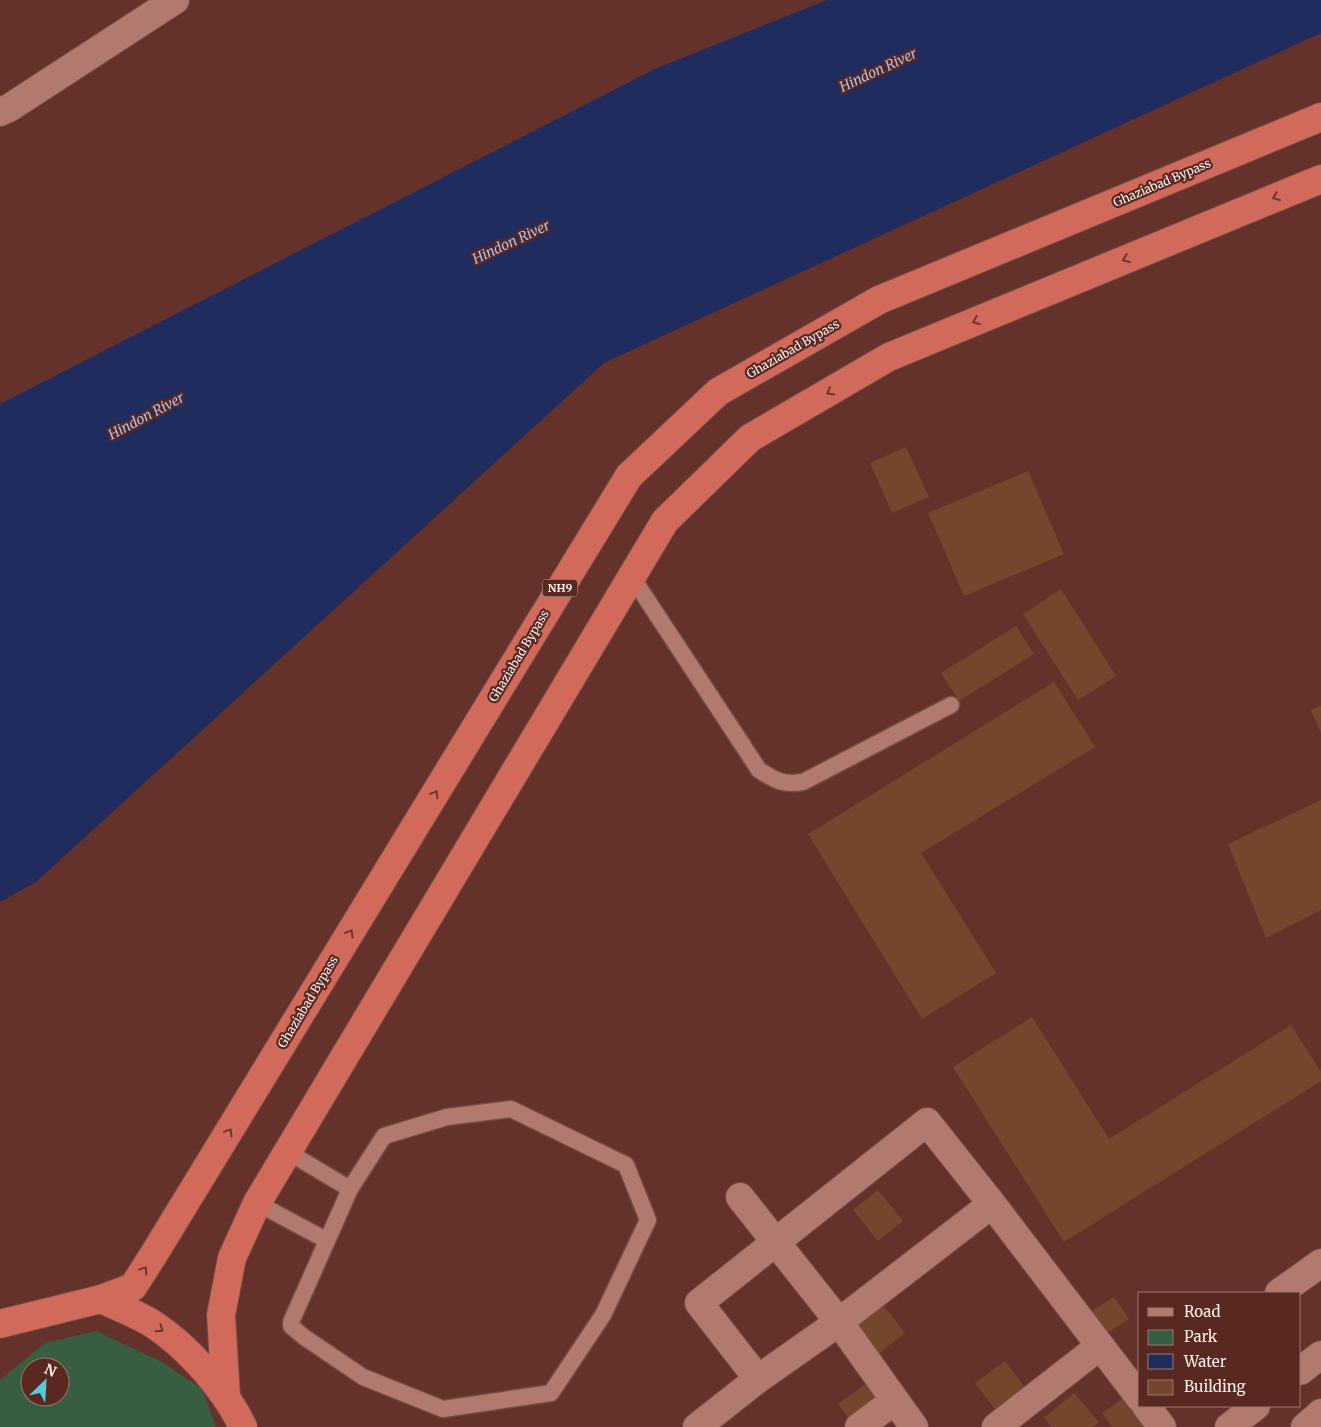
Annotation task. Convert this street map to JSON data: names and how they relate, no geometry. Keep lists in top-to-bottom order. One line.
{"streets":{"highway":["Ghaziabad Bypass","NH9"]},"water":["Hindon River"],"legend":["Road","Park","Water","Building"],"north":"top right"}
